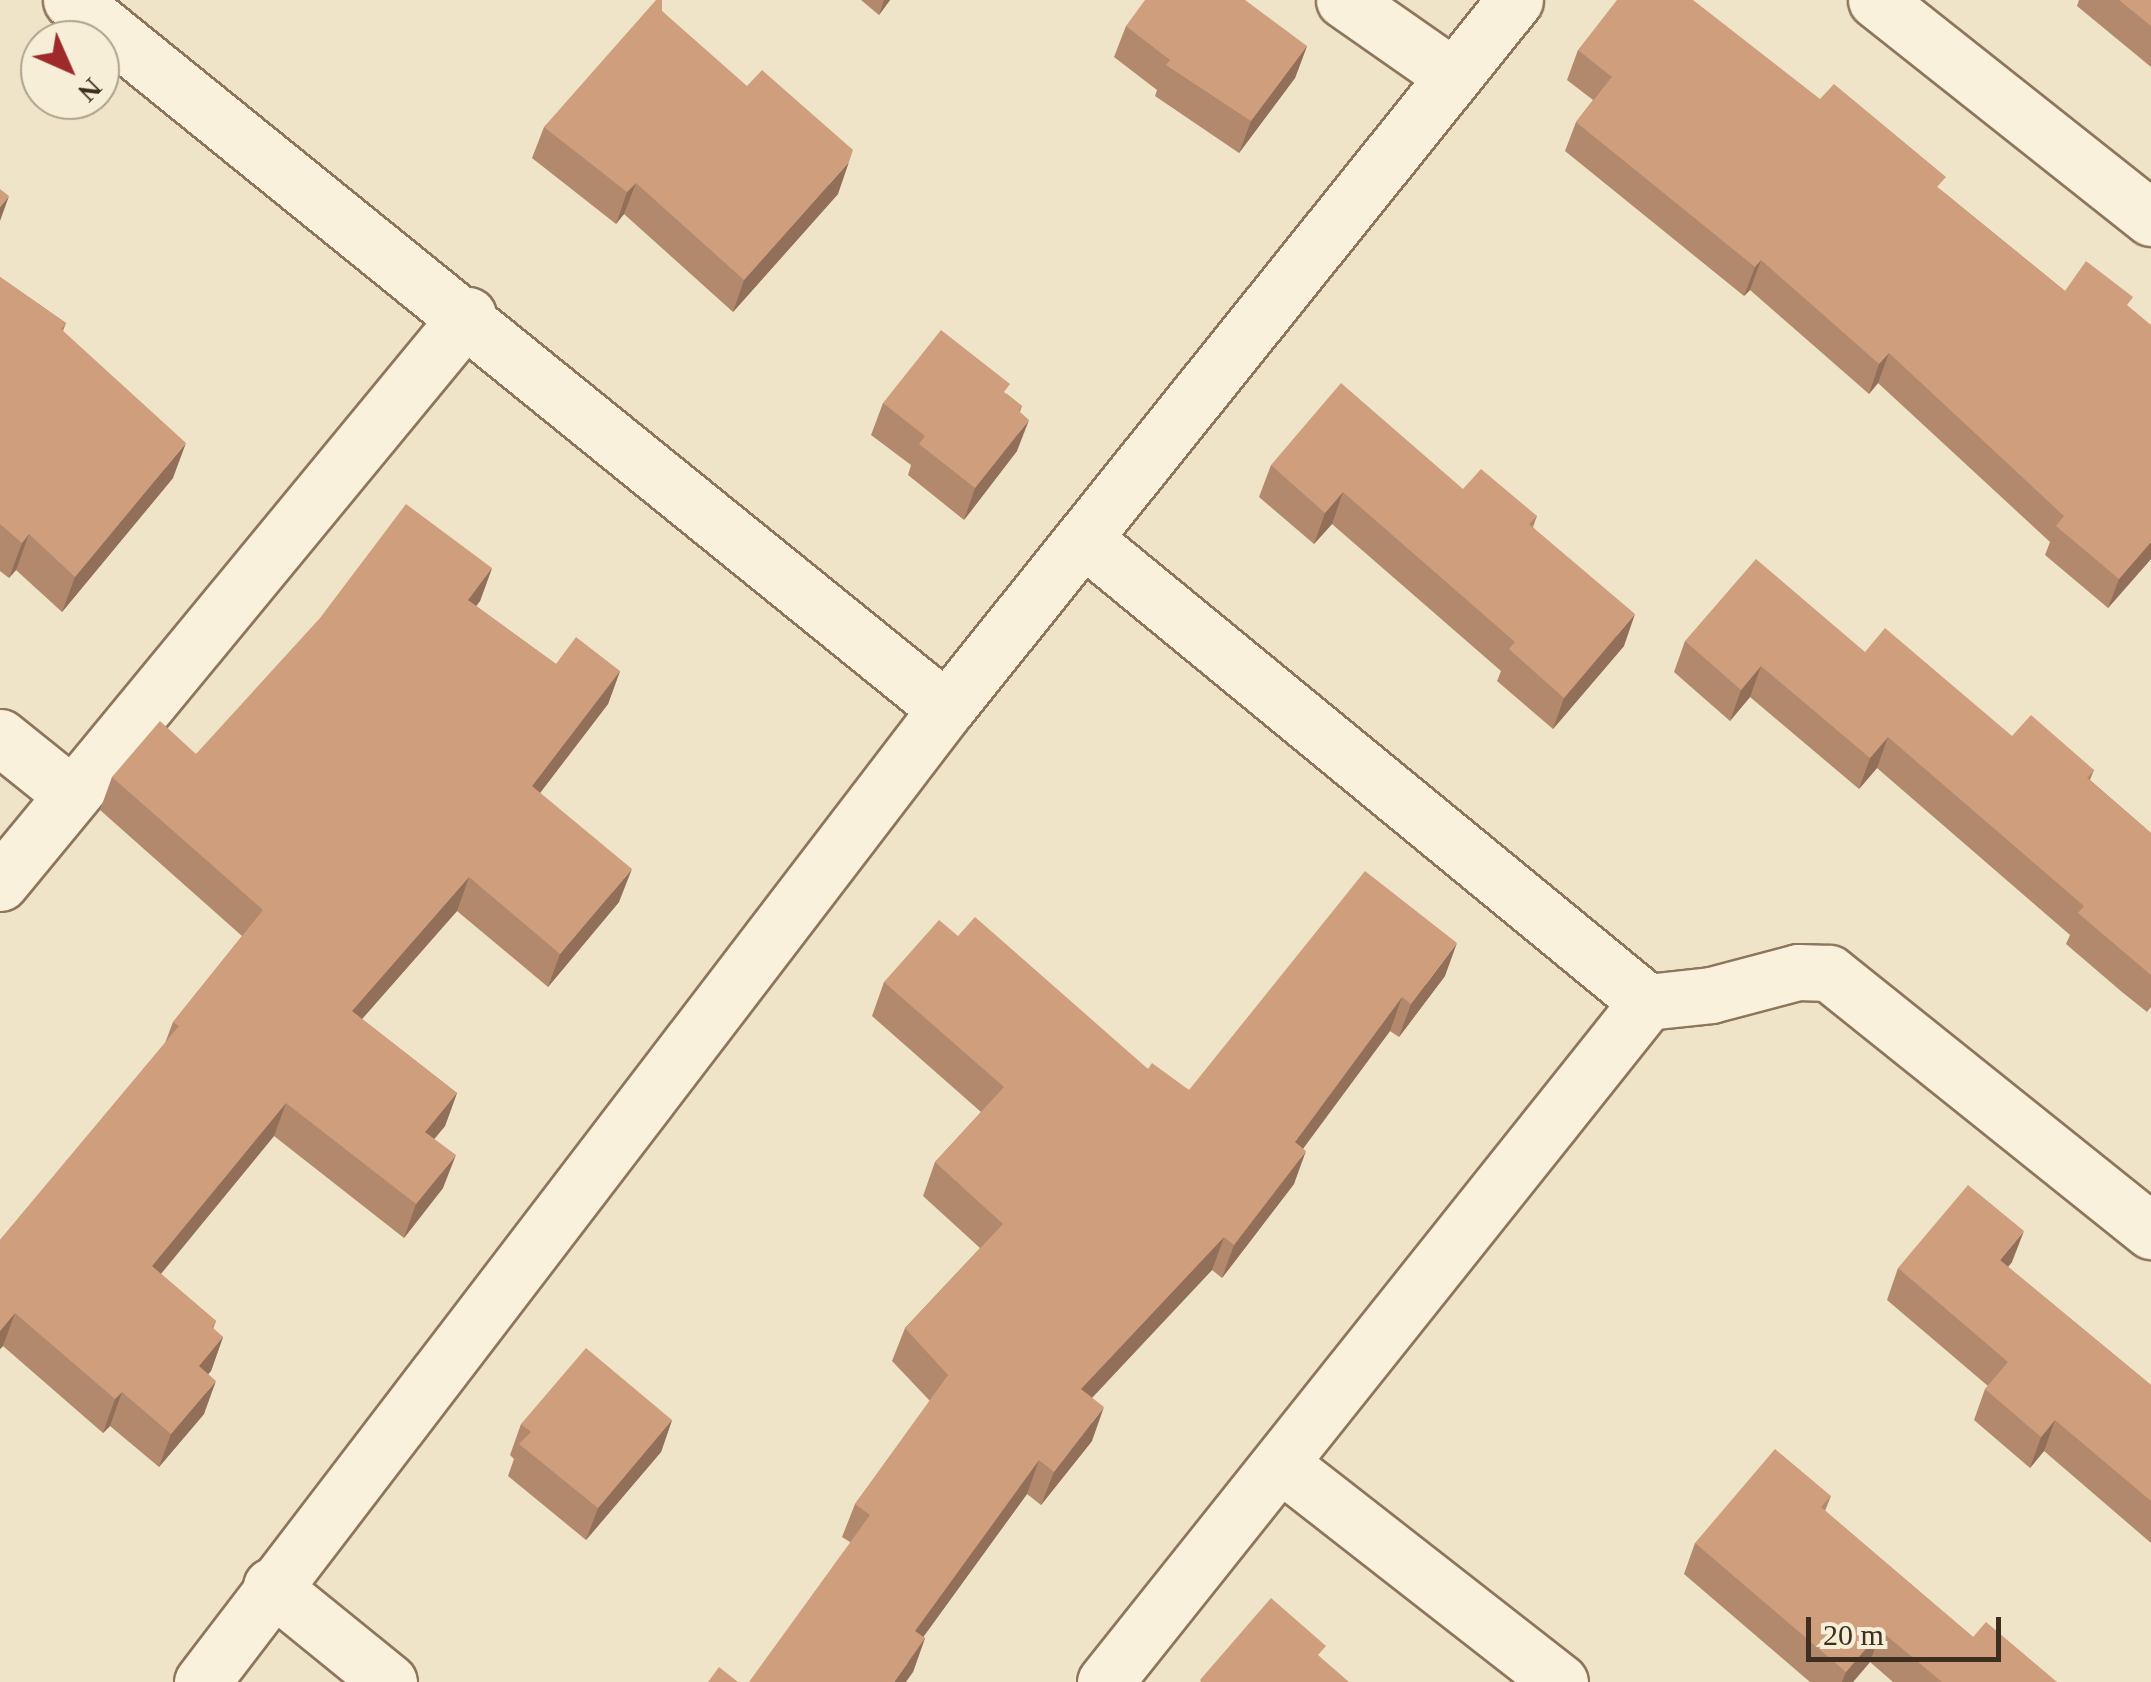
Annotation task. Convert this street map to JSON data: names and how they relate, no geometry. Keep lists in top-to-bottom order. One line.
{"scale_bar":"20 m","north":"bottom right"}
